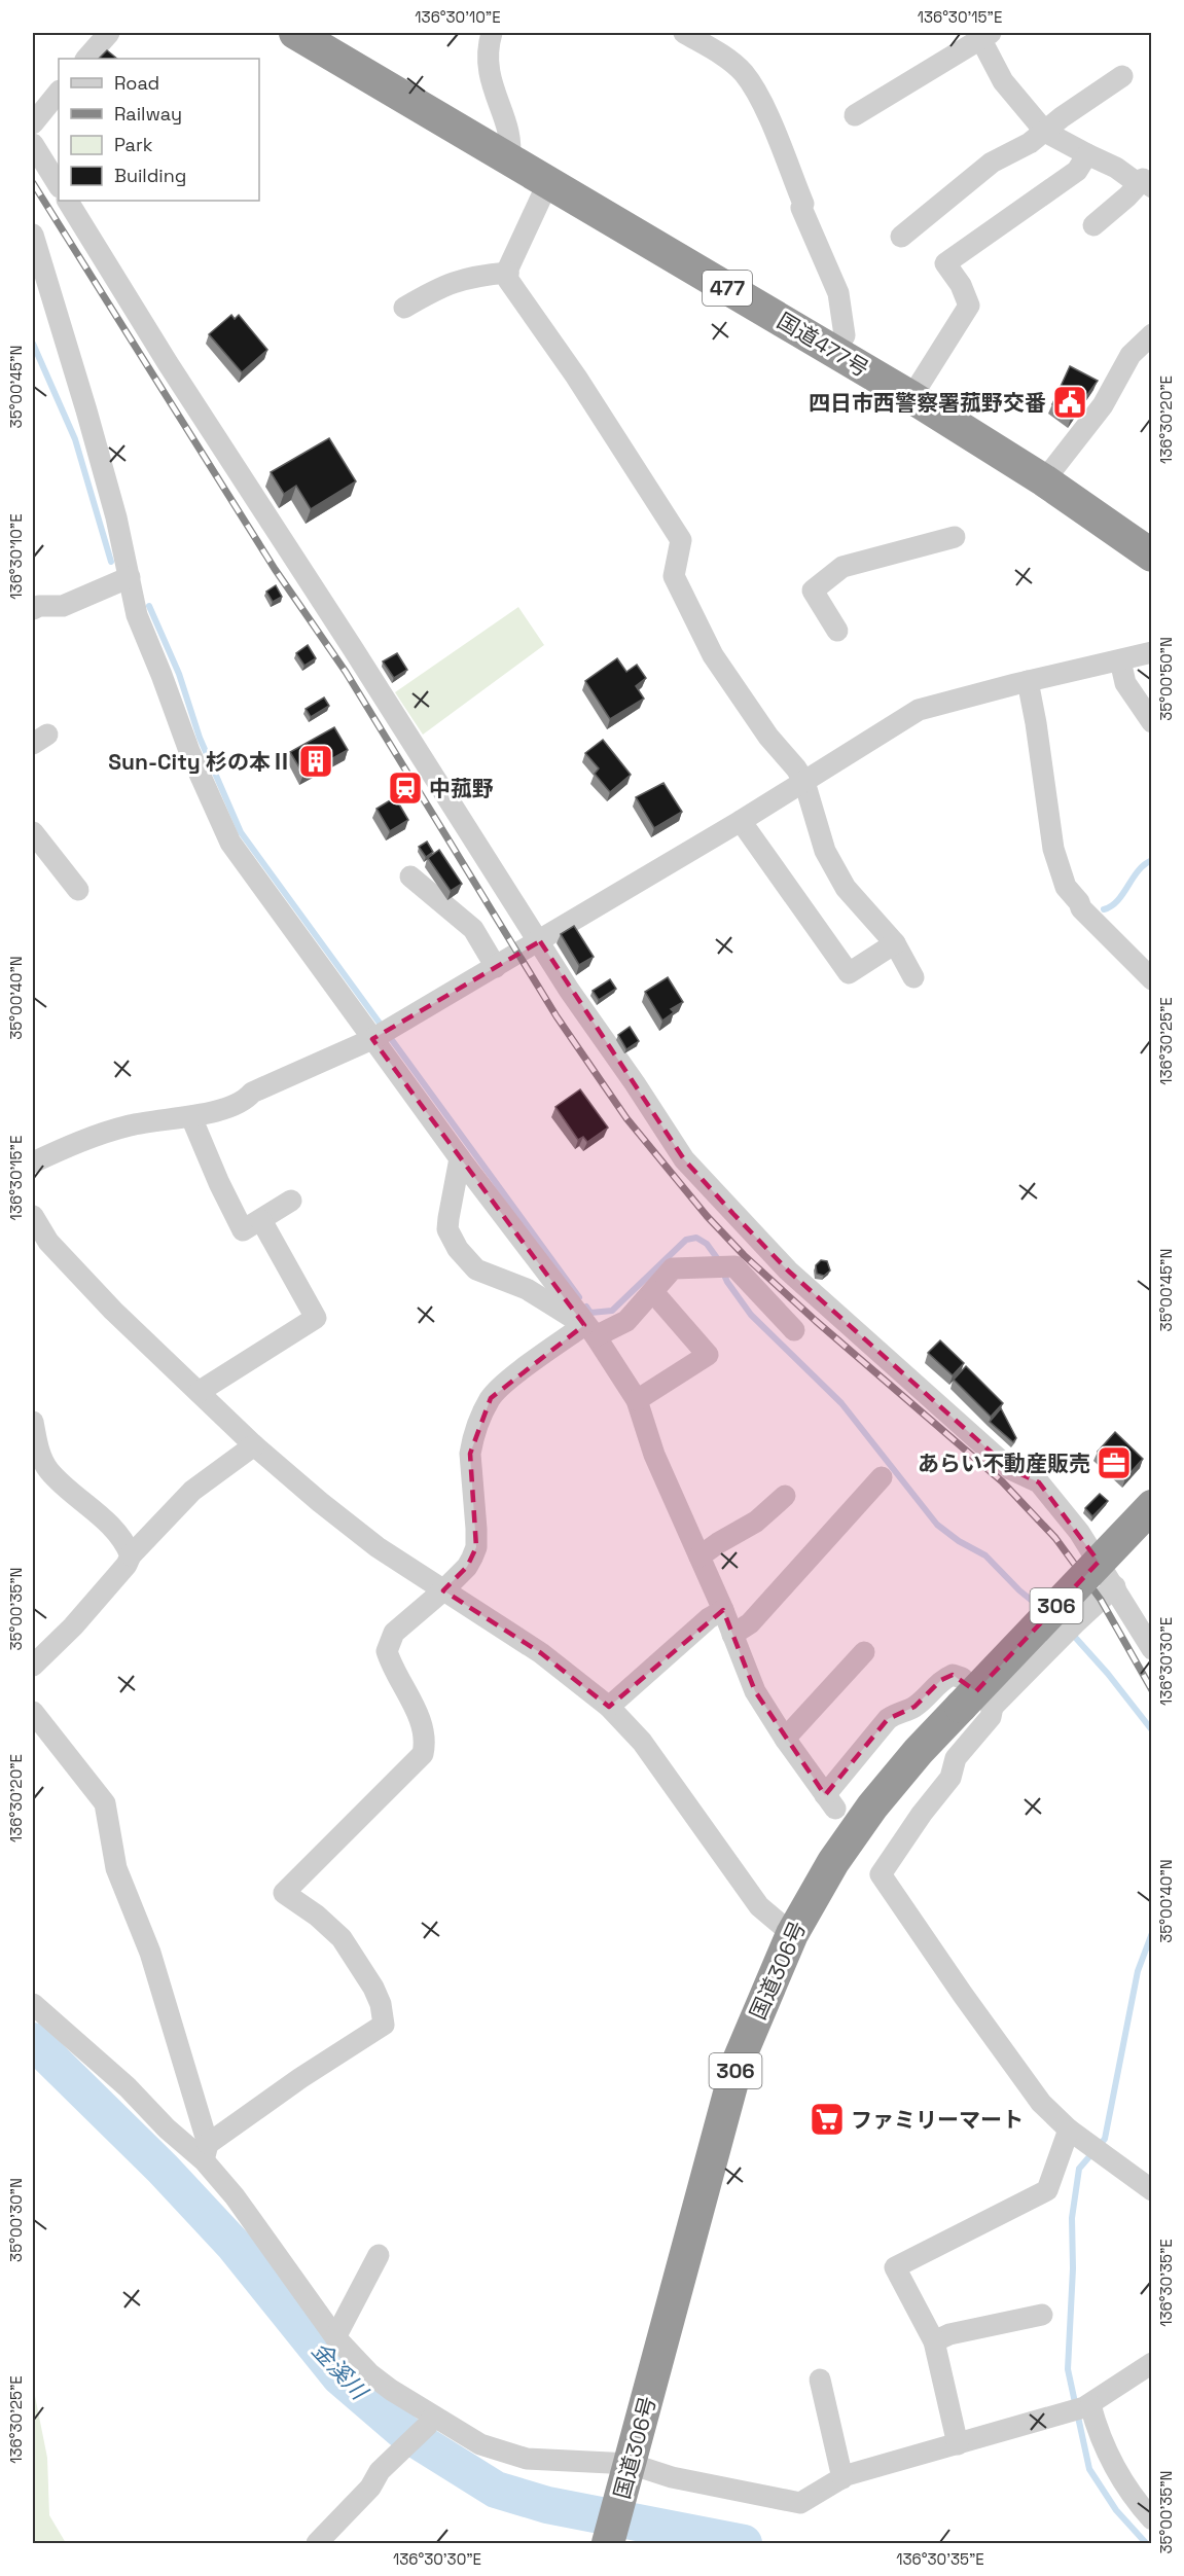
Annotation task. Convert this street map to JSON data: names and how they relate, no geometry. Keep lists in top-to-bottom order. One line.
{"streets":{"highway":["477","国道477号","306","国道306号"]},"water":["金溪川"],"places":{"public building":["四日市西警察署菰野交番"],"building":["Sun-City 杉の本Ⅱ"],"station":["中菰野"],"office":["あらい不動産販売"],"supermarket":["ファミリーマート"]},"legend":["Road","Railway","Park","Building"],"coordinates":["136°30'10\"E","136°30'15\"E","35°00'45\"N","136°30'20\"E","35°00'50\"N","35°00'40\"N","136°30'25\"E","35°00'35\"N","136°30'30\"E","35°00'30\"N","136°30'35\"E"]}
